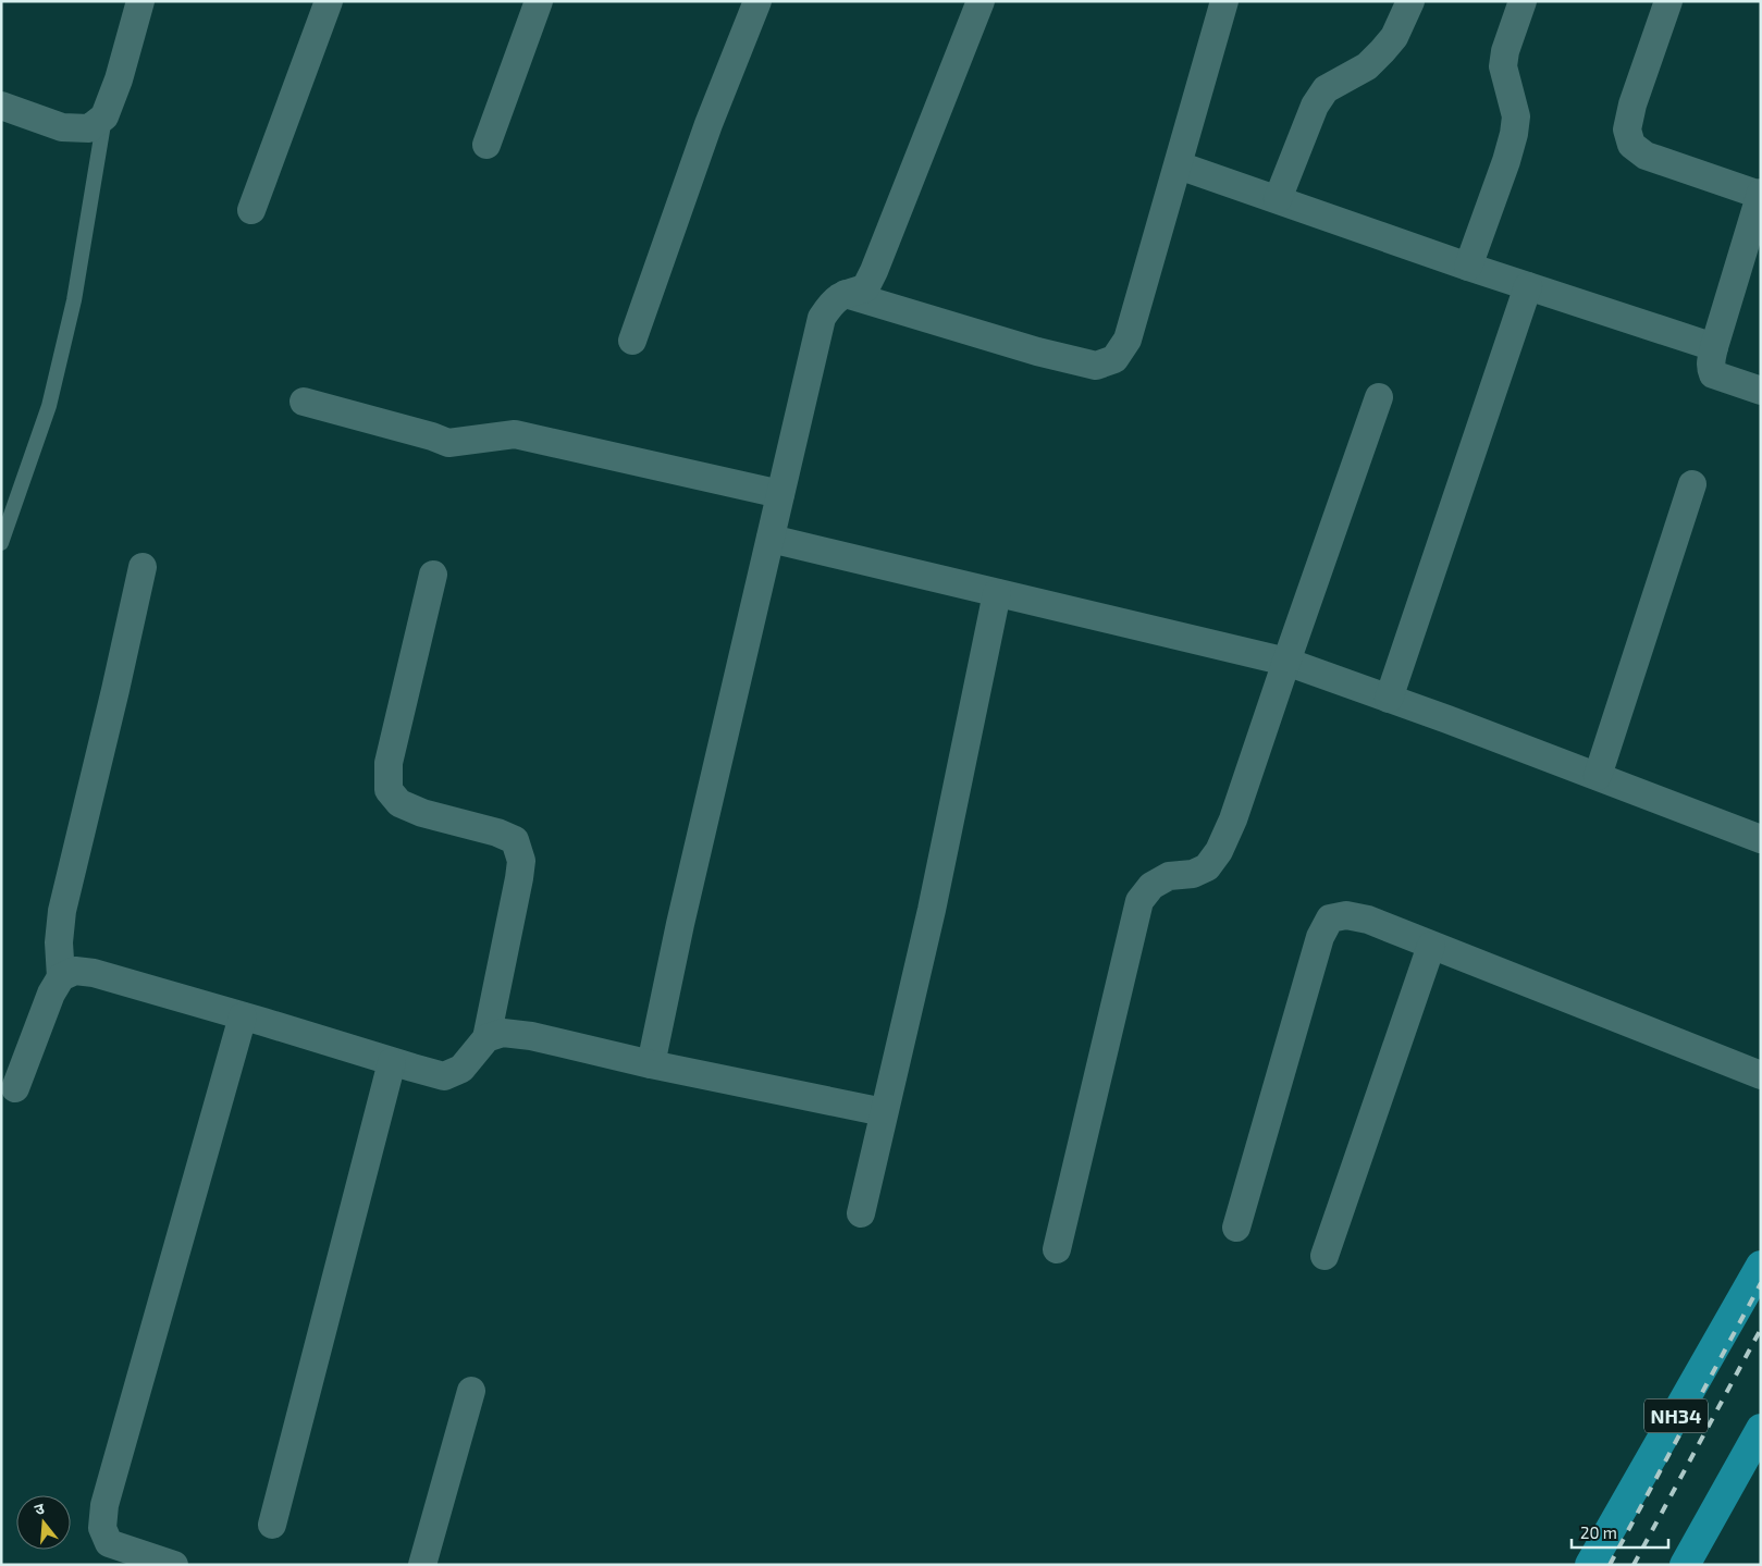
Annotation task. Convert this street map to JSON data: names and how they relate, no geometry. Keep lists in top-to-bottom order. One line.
{"streets":{"highway":["NH34"]},"scale_bar":"20 m","north":"top"}
